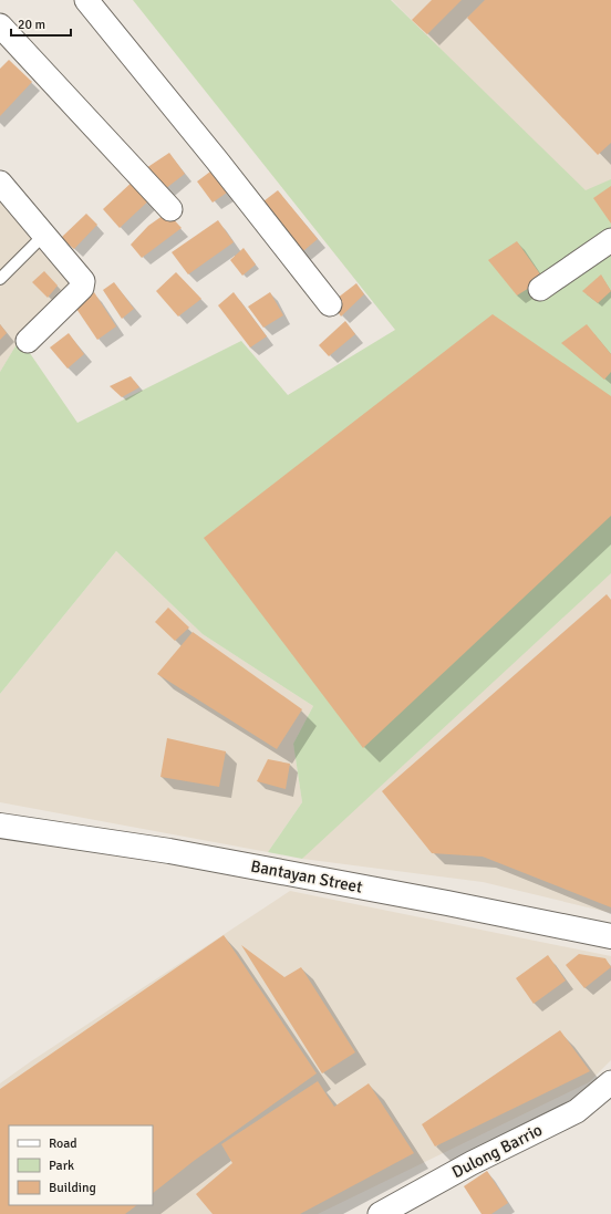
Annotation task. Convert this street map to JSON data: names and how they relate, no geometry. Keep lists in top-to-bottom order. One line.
{"streets":{"main road":["Bantayan Street"],"street":["Dulong Barrio"]},"legend":["Road","Park","Building"],"scale_bar":"20 m"}
